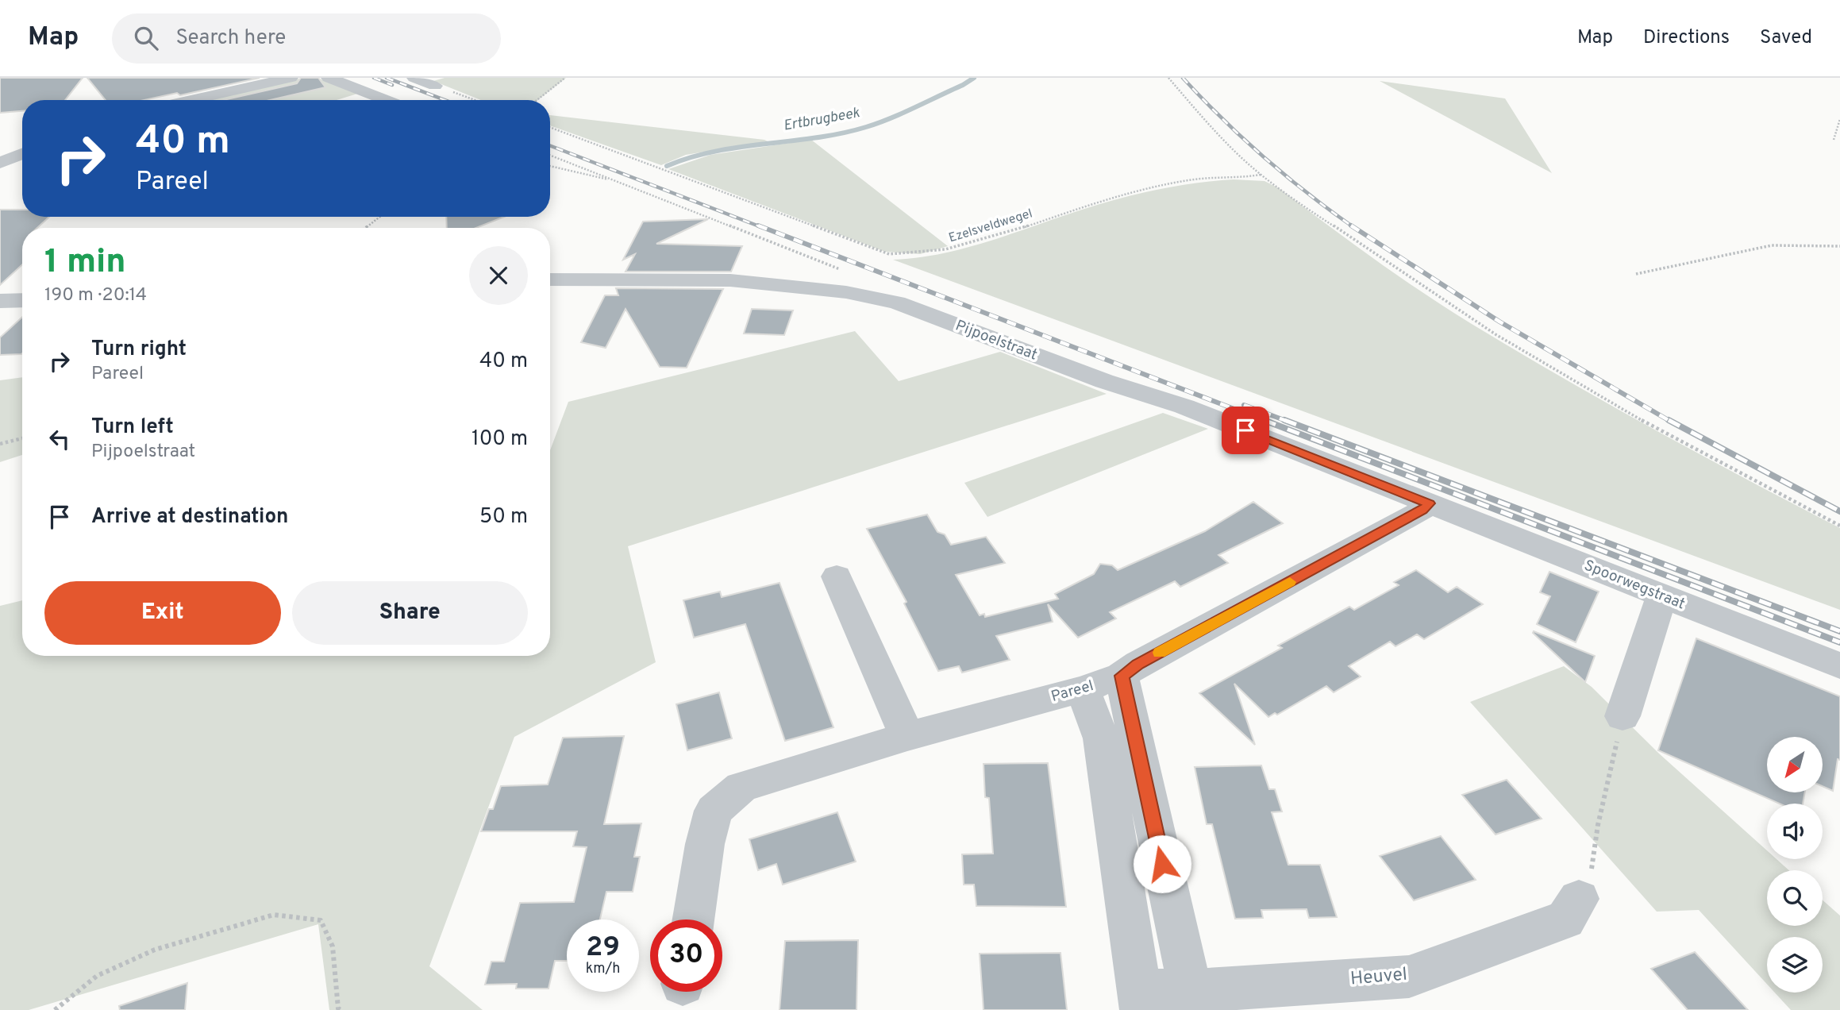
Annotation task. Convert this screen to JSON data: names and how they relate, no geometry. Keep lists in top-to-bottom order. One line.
{"streets":{"street":["Pijpoelstraat","Spoorwegstraat","Pareel","Heuvel"],"path":["Ezelsveldwegel"]},"crossings":[["Pijpoelstraat","Spoorwegstraat"],["Pijpoelstraat","Pareel"],["Spoorwegstraat","Pareel"],["Pareel","Heuvel"]],"water":["Ertbrugbeek"],"north":"bottom left","page":{"header":"Map","search":"Search here","nav":["Map","Directions","Saved"],"turn":["40 m","Pareel"],"heading":["1 min","190 m · 20:14"],"list":[{"name":"Turn right","note":"Pareel","value":"40 m"},{"name":"Turn left","note":"Pijpoelstraat","value":"100 m"},{"name":"Arrive at destination","value":"50 m"}],"buttons":["Exit","Share"],"speed":"29 km/h","limit":"30"}}
